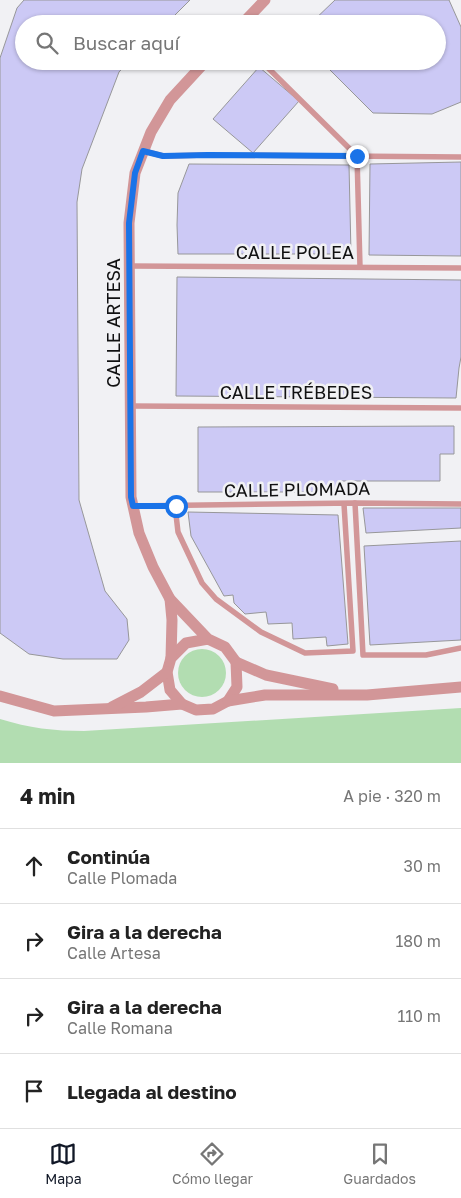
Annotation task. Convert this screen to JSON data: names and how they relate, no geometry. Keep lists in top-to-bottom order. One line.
{"streets":{"street":["CALLE ARTESA"],"lane":["CALLE POLEA","CALLE TRÉBEDES","CALLE PLOMADA"]},"crossings":[["CALLE POLEA","CALLE ARTESA"],["CALLE ARTESA","CALLE TRÉBEDES"],["CALLE ARTESA","CALLE PLOMADA"]],"page":{"search":"Buscar aquí","heading":["4 min","A pie · 320 m"],"list":[["Continúa","Calle Plomada","30 m"],["Gira a la derecha","Calle Artesa","180 m"],["Gira a la derecha","Calle Romana","110 m"],"Llegada al destino"],"nav":["Mapa","Cómo llegar","Guardados"]}}
